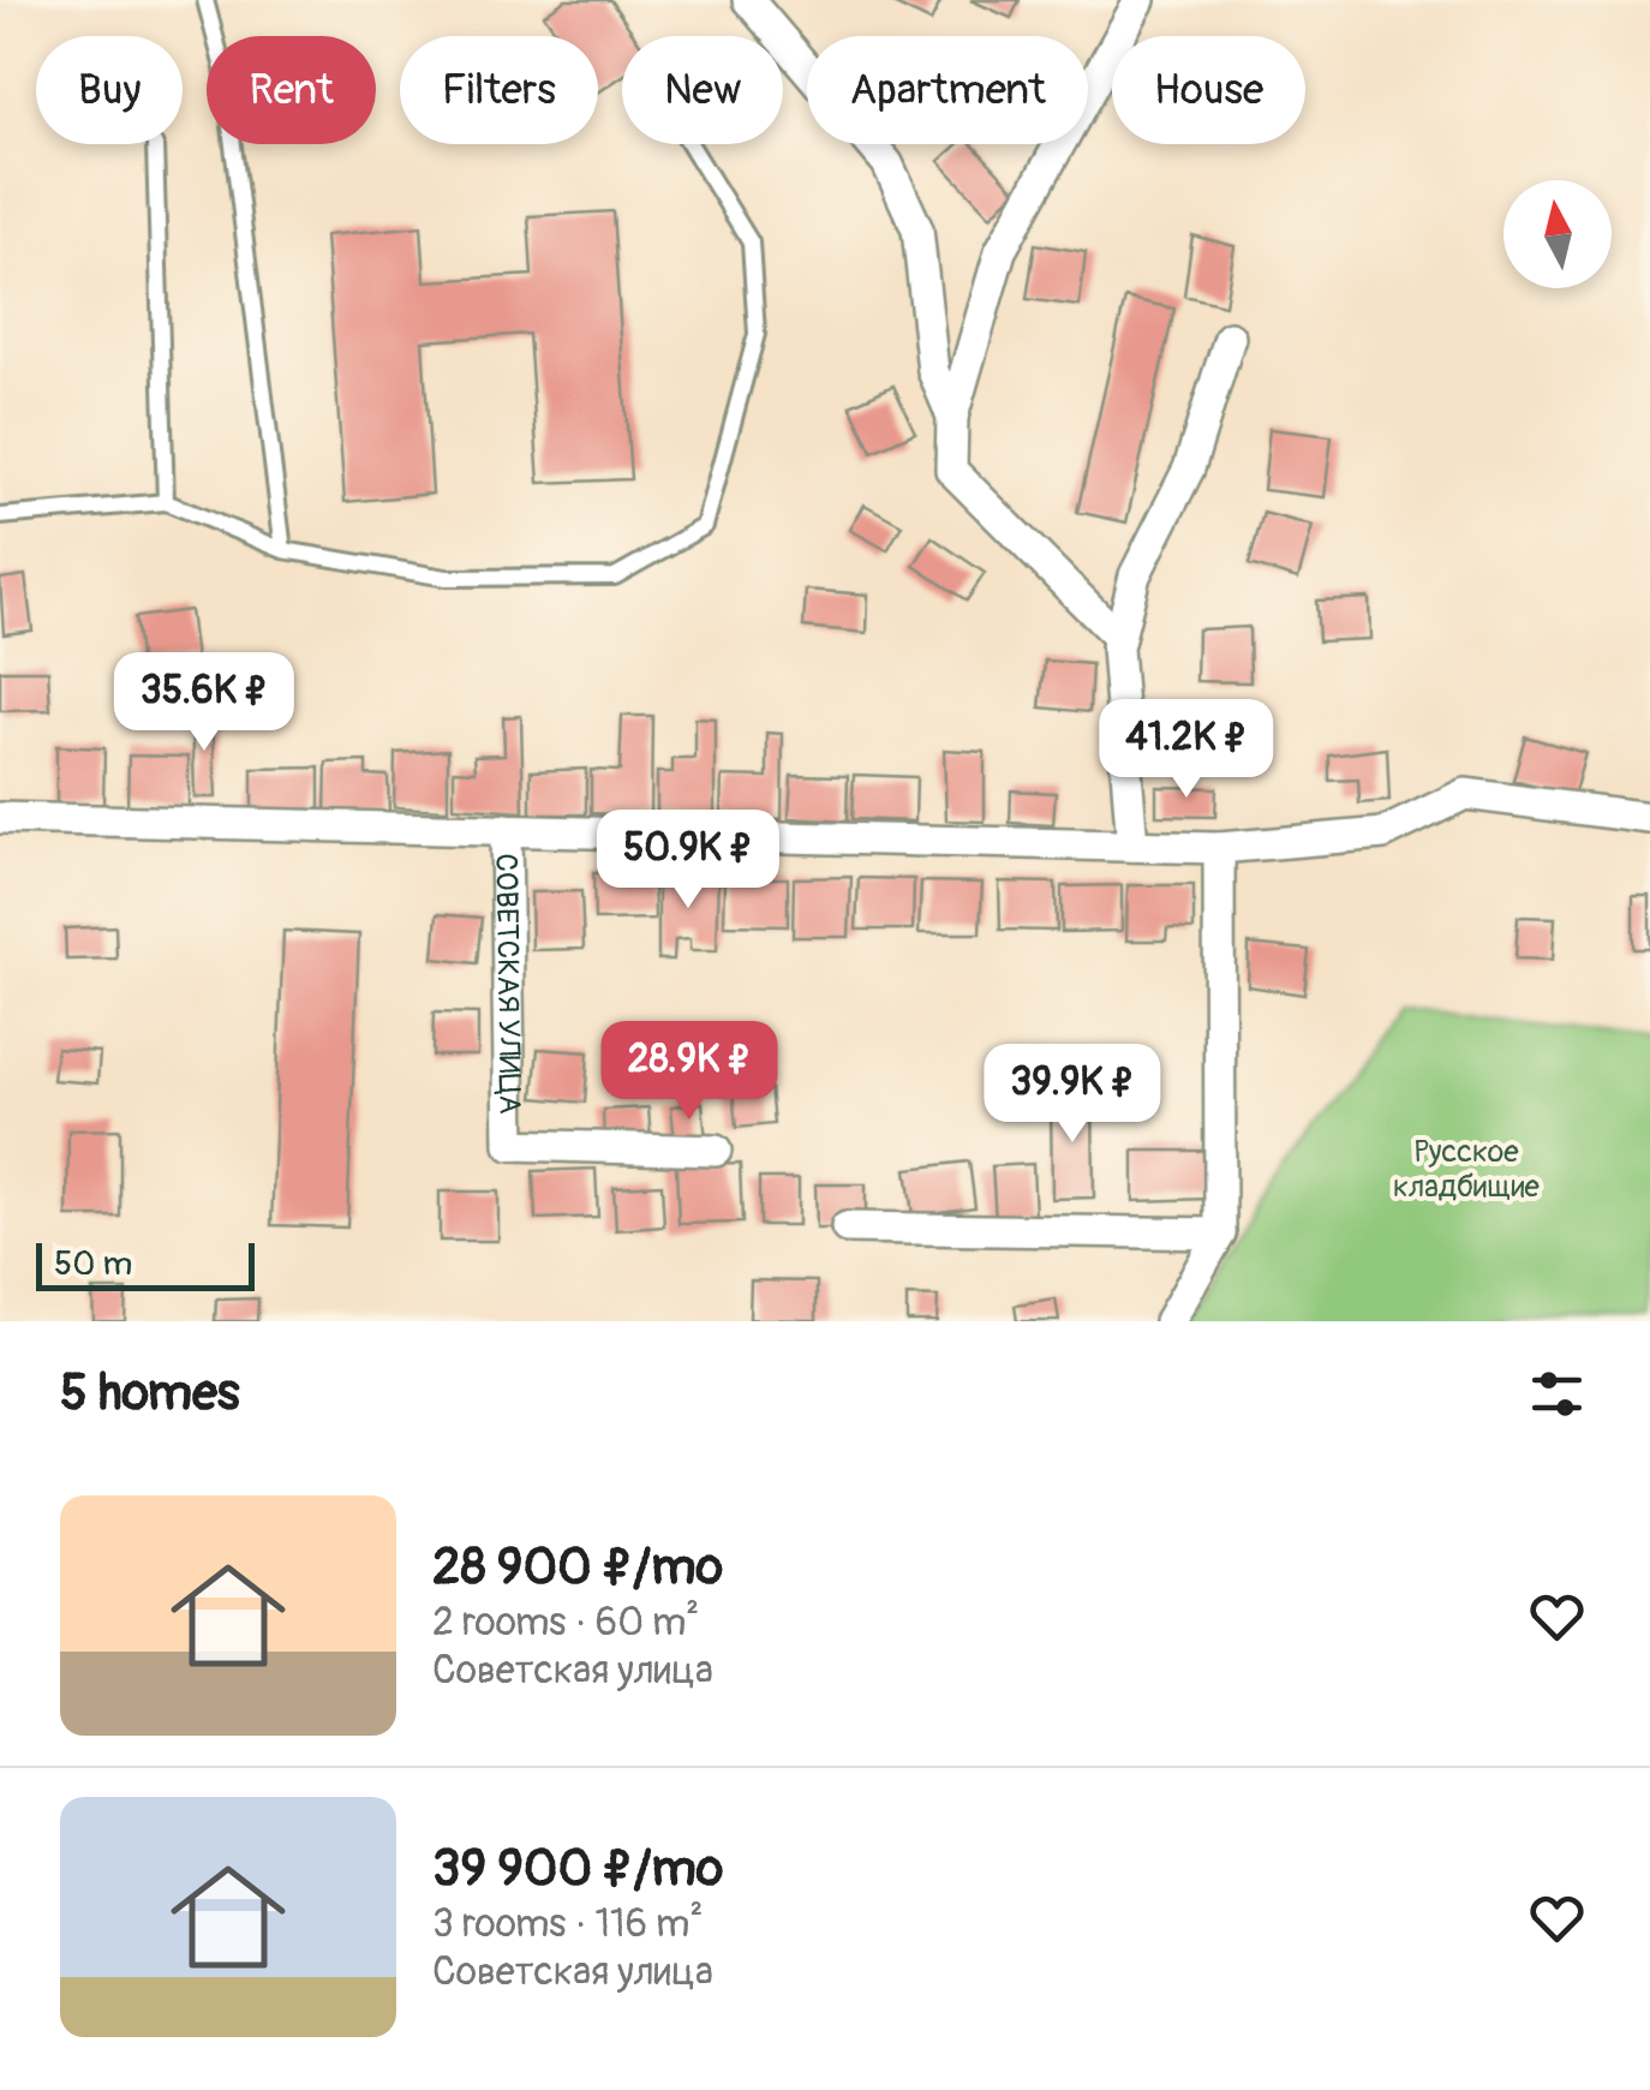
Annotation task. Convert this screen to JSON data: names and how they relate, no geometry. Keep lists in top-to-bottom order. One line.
{"streets":{"street":["СОВЕТСКАЯ УЛИЦА"]},"parks":["Русское кладбищие"],"scale_bar":"50 m","north":"top","page":{"chip":["Buy","Rent","Filters","New","Apartment","House"],"price":["35.6K ₽","41.2K ₽","50.9K ₽","28.9K ₽","39.9K ₽"],"scale":"50 m","heading":"5 homes","list":[{"name":"28 900 ₽/mo","note":"2 rooms · 60 m² · Советская улица"},{"name":"39 900 ₽/mo","note":"3 rooms · 116 m² · Советская улица"}]}}
